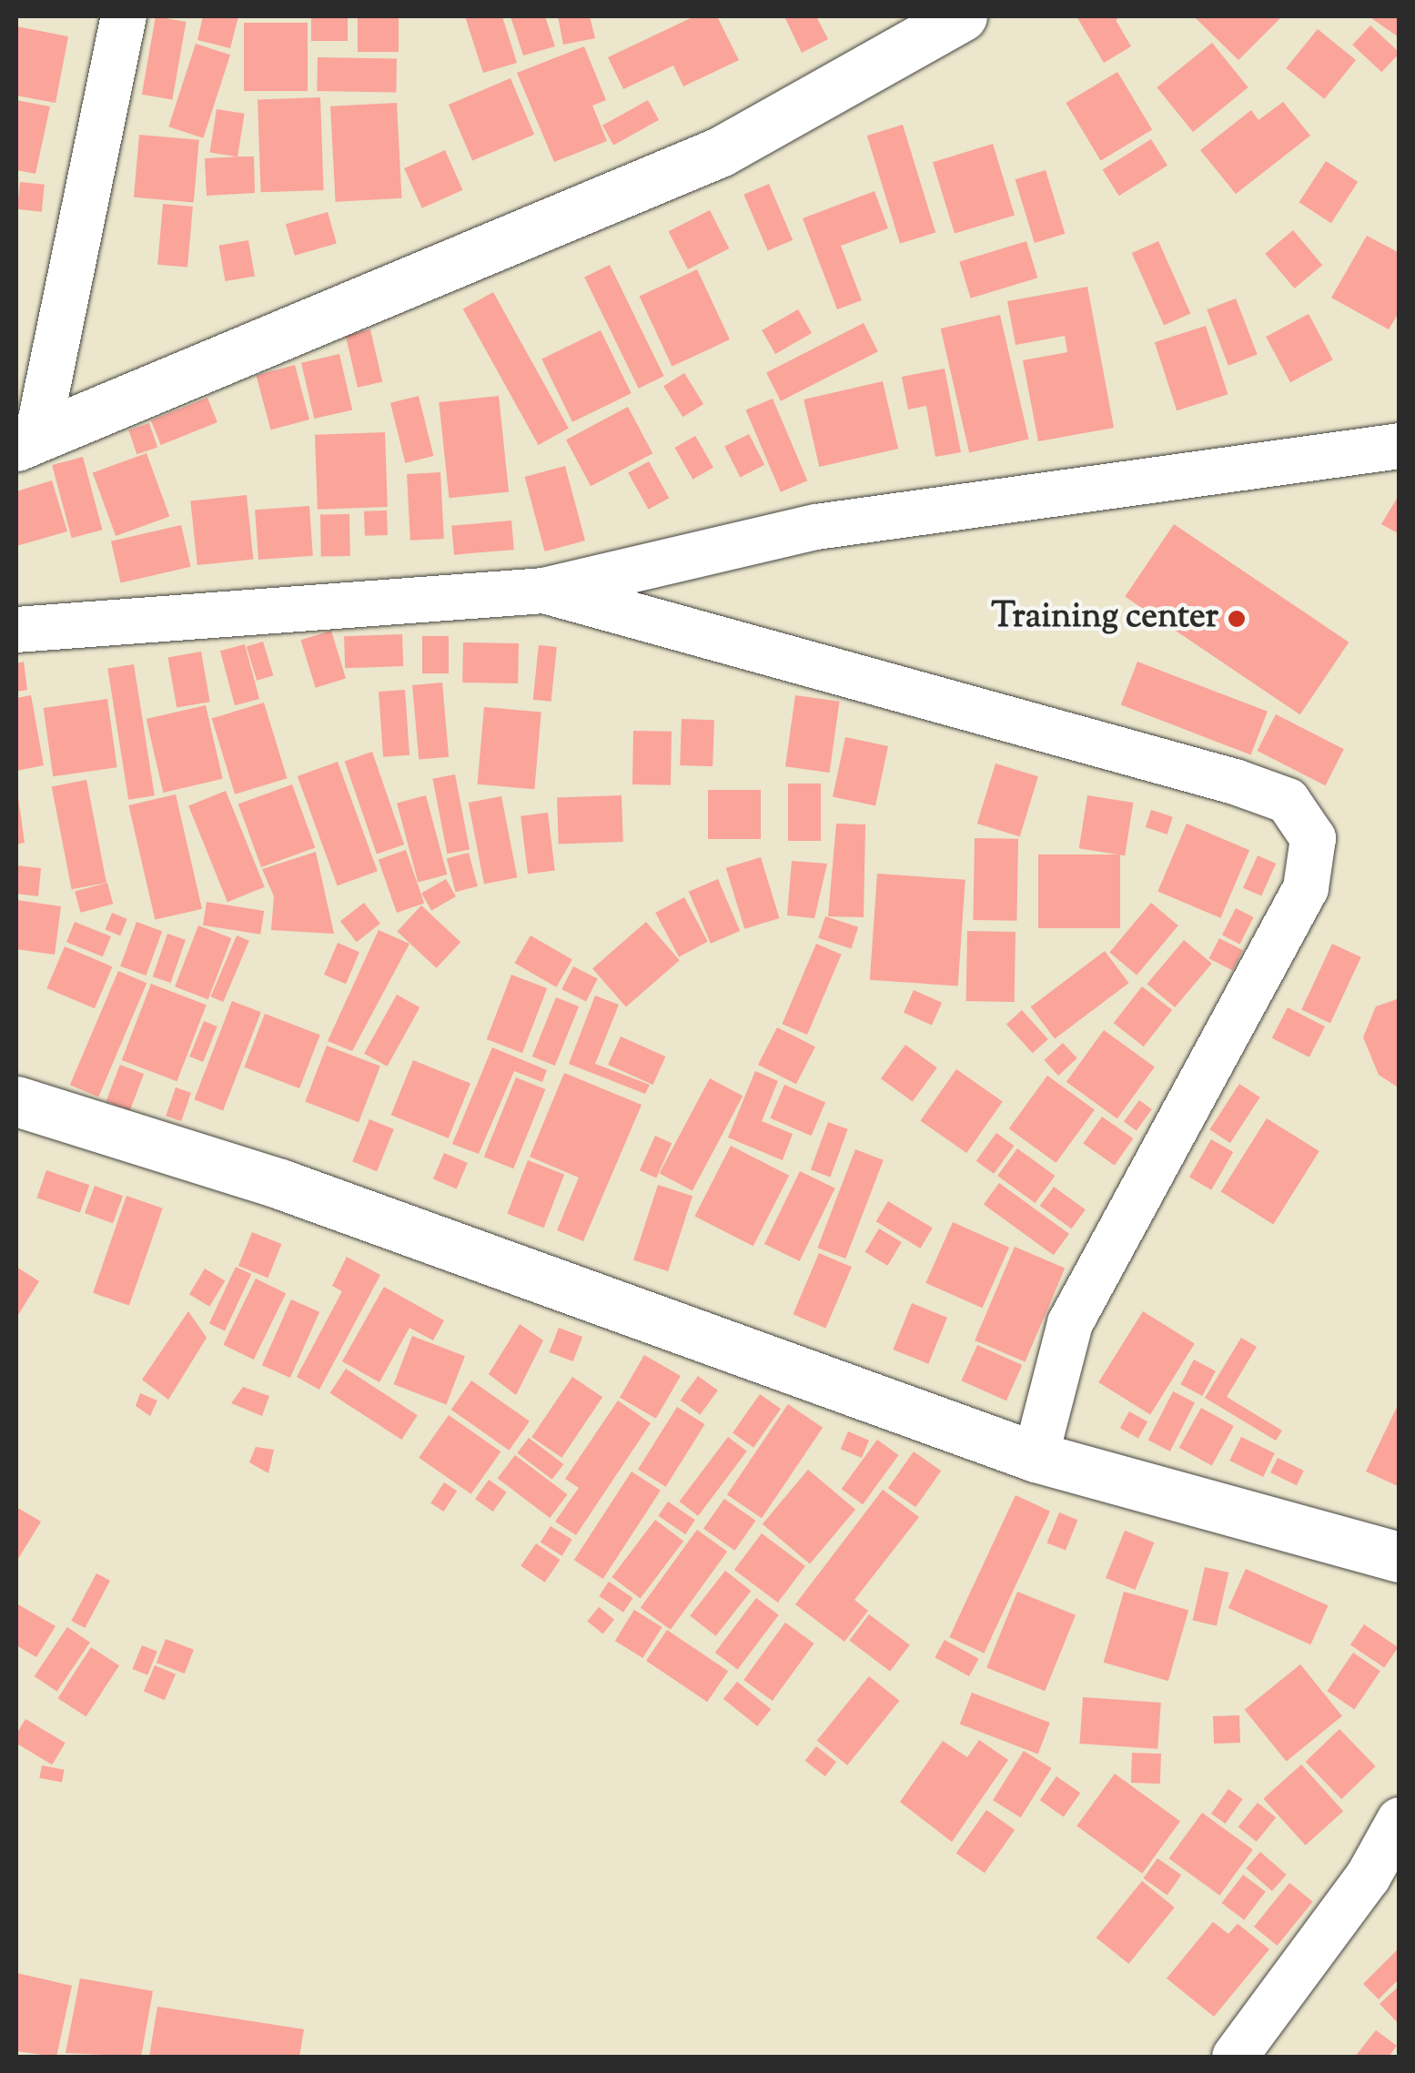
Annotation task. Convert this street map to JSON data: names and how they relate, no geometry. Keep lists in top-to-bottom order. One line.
{"places":["Training center"]}
